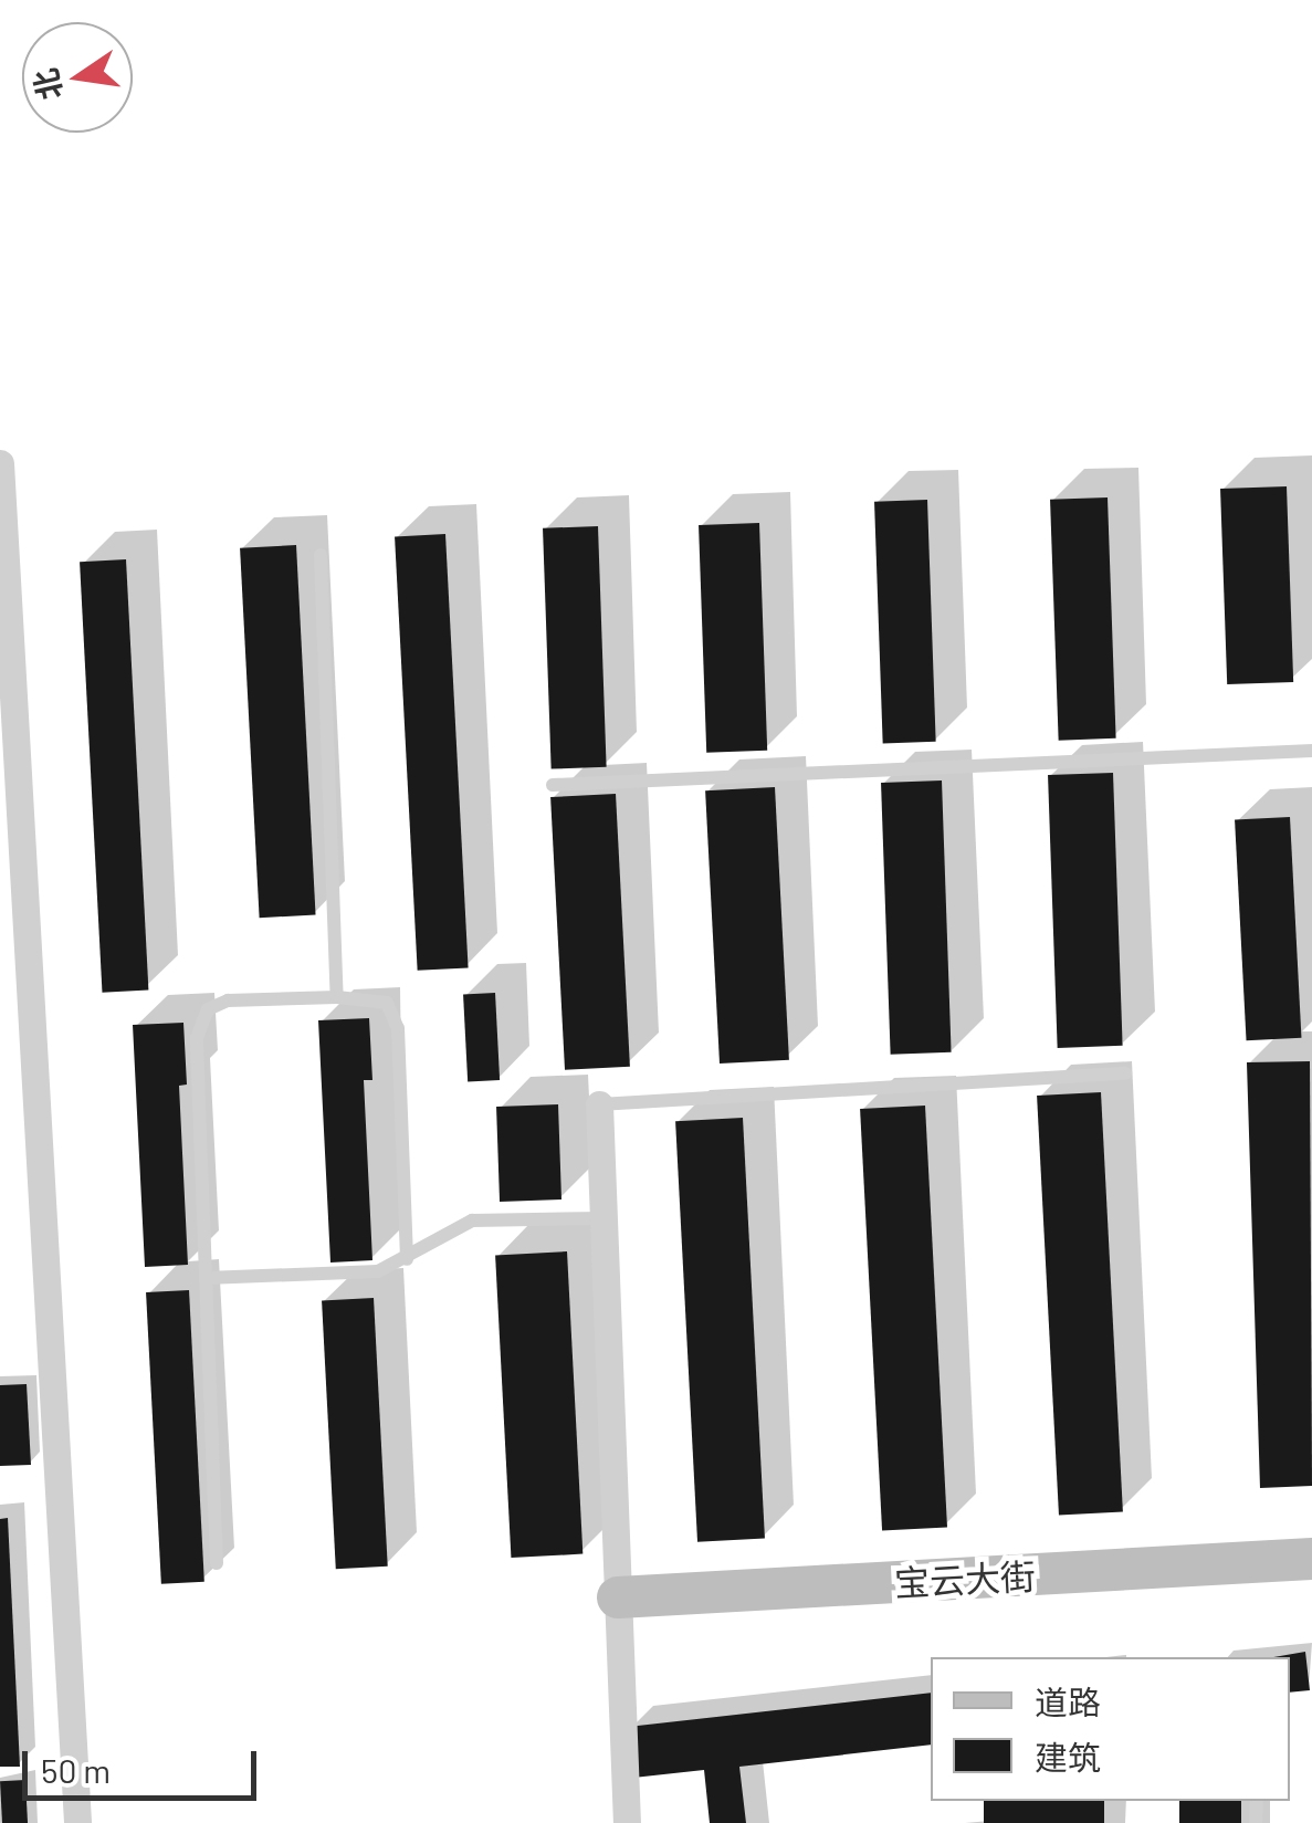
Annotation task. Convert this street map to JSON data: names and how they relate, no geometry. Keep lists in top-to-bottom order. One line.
{"streets":{"street":["宝云大街"]},"legend":["道路","建筑"],"scale_bar":"50 m","north":"left"}
